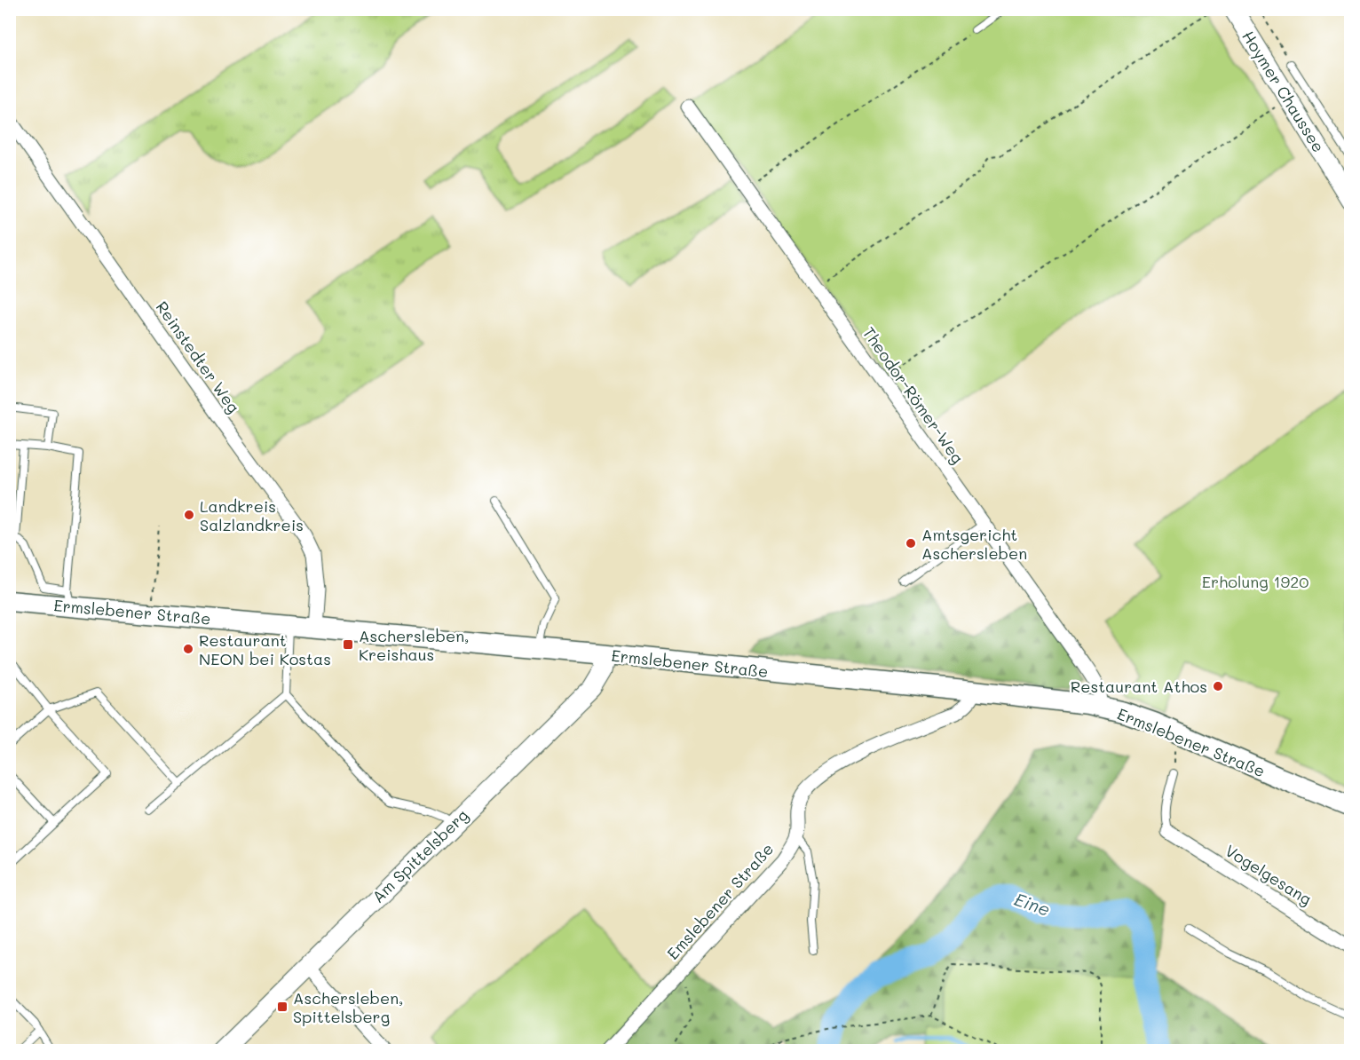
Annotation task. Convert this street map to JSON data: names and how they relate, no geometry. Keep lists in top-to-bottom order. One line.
{"streets":{"main road":["Hoymer Chaussee","Ermslebener Straße","Am Spittelsberg"],"street":["Reinstedter Weg","Theodor-Römer-Weg","Vogelgesang","Emslebener Straße"]},"crossings":[["Reinstedter Weg","Ermslebener Straße"],["Theodor-Römer-Weg","Ermslebener Straße"],["Ermslebener Straße","Am Spittelsberg"],["Ermslebener Straße","Emslebener Straße"]],"water":["Eine"],"parks":["Erholung 1920"],"places":{"other":["Landkreis Salzlandkreis","Amtsgericht Aschersleben","Restaurant NEON bei Kostas","Restaurant Athos"],"transit":["Aschersleben, Kreishaus","Aschersleben, Spittelsberg"]}}
